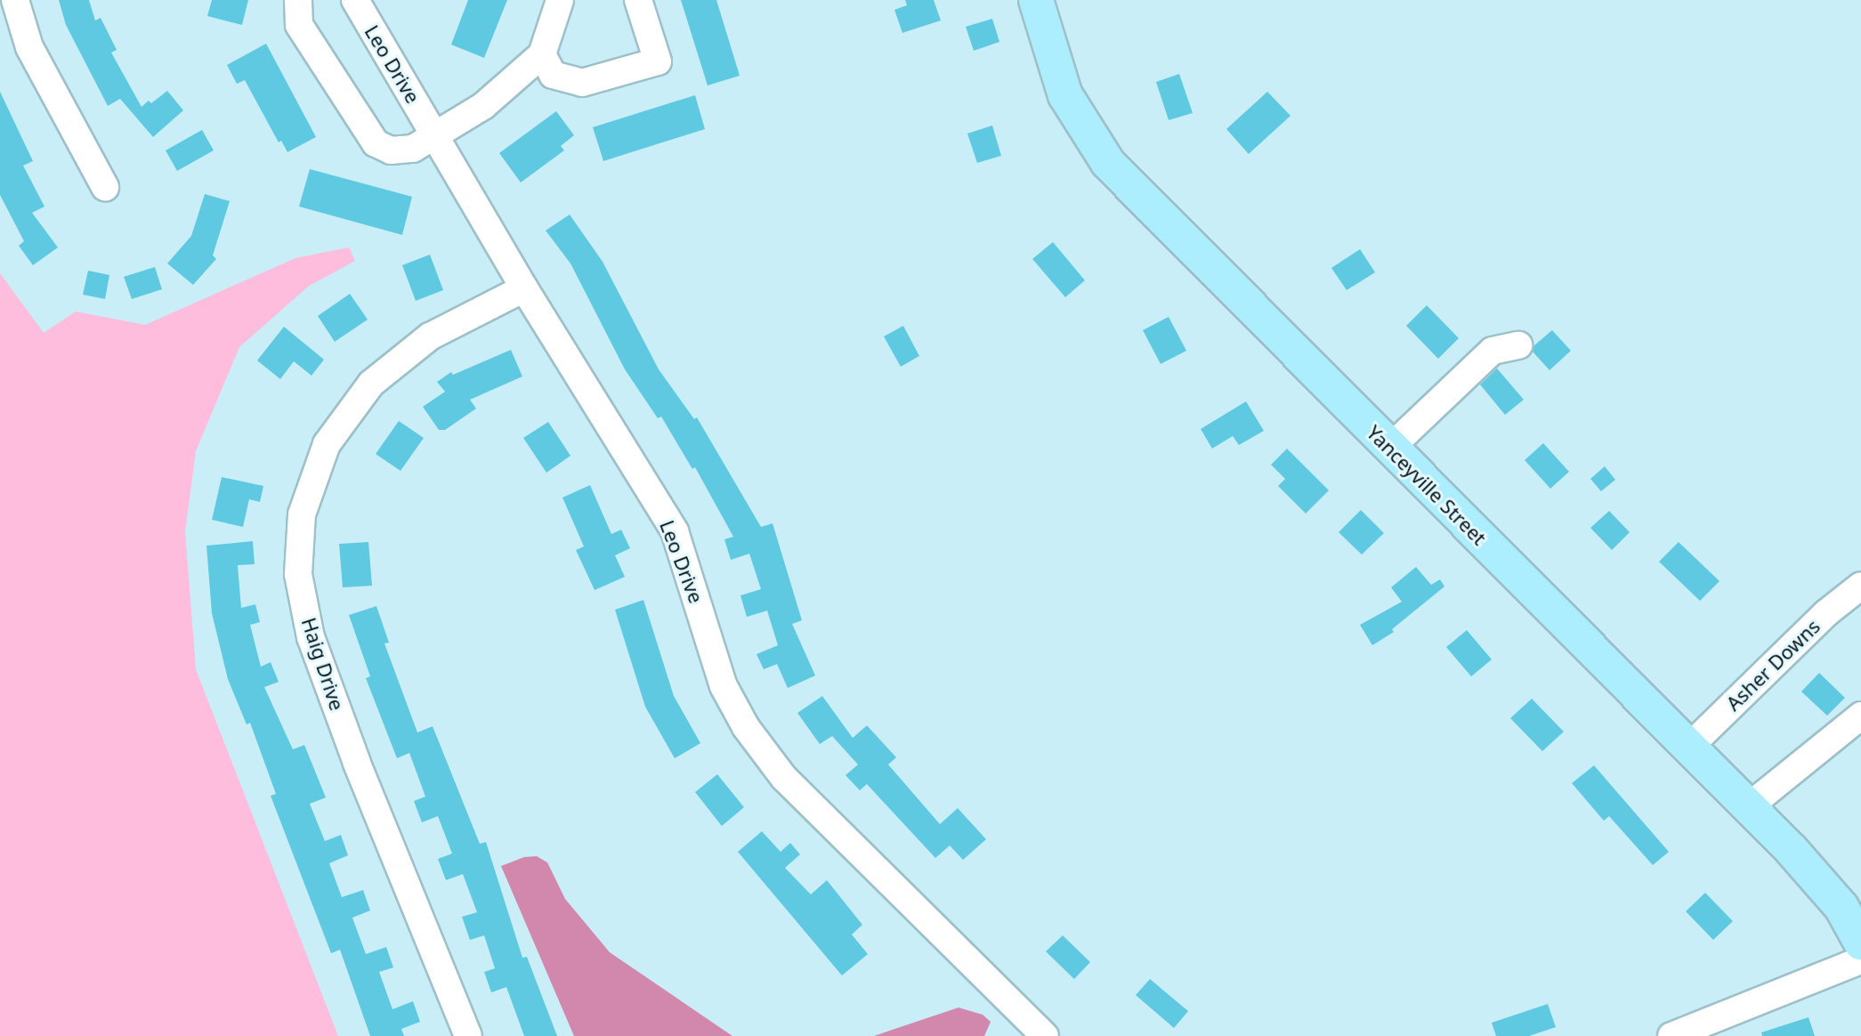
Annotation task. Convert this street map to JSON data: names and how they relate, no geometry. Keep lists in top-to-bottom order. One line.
{"streets":{"main road":["Yanceyville Street"],"street":["Leo Drive","Haig Drive","Asher Downs"]},"crossings":[["Leo Drive","Haig Drive"],["Yanceyville Street","Asher Downs"]]}
